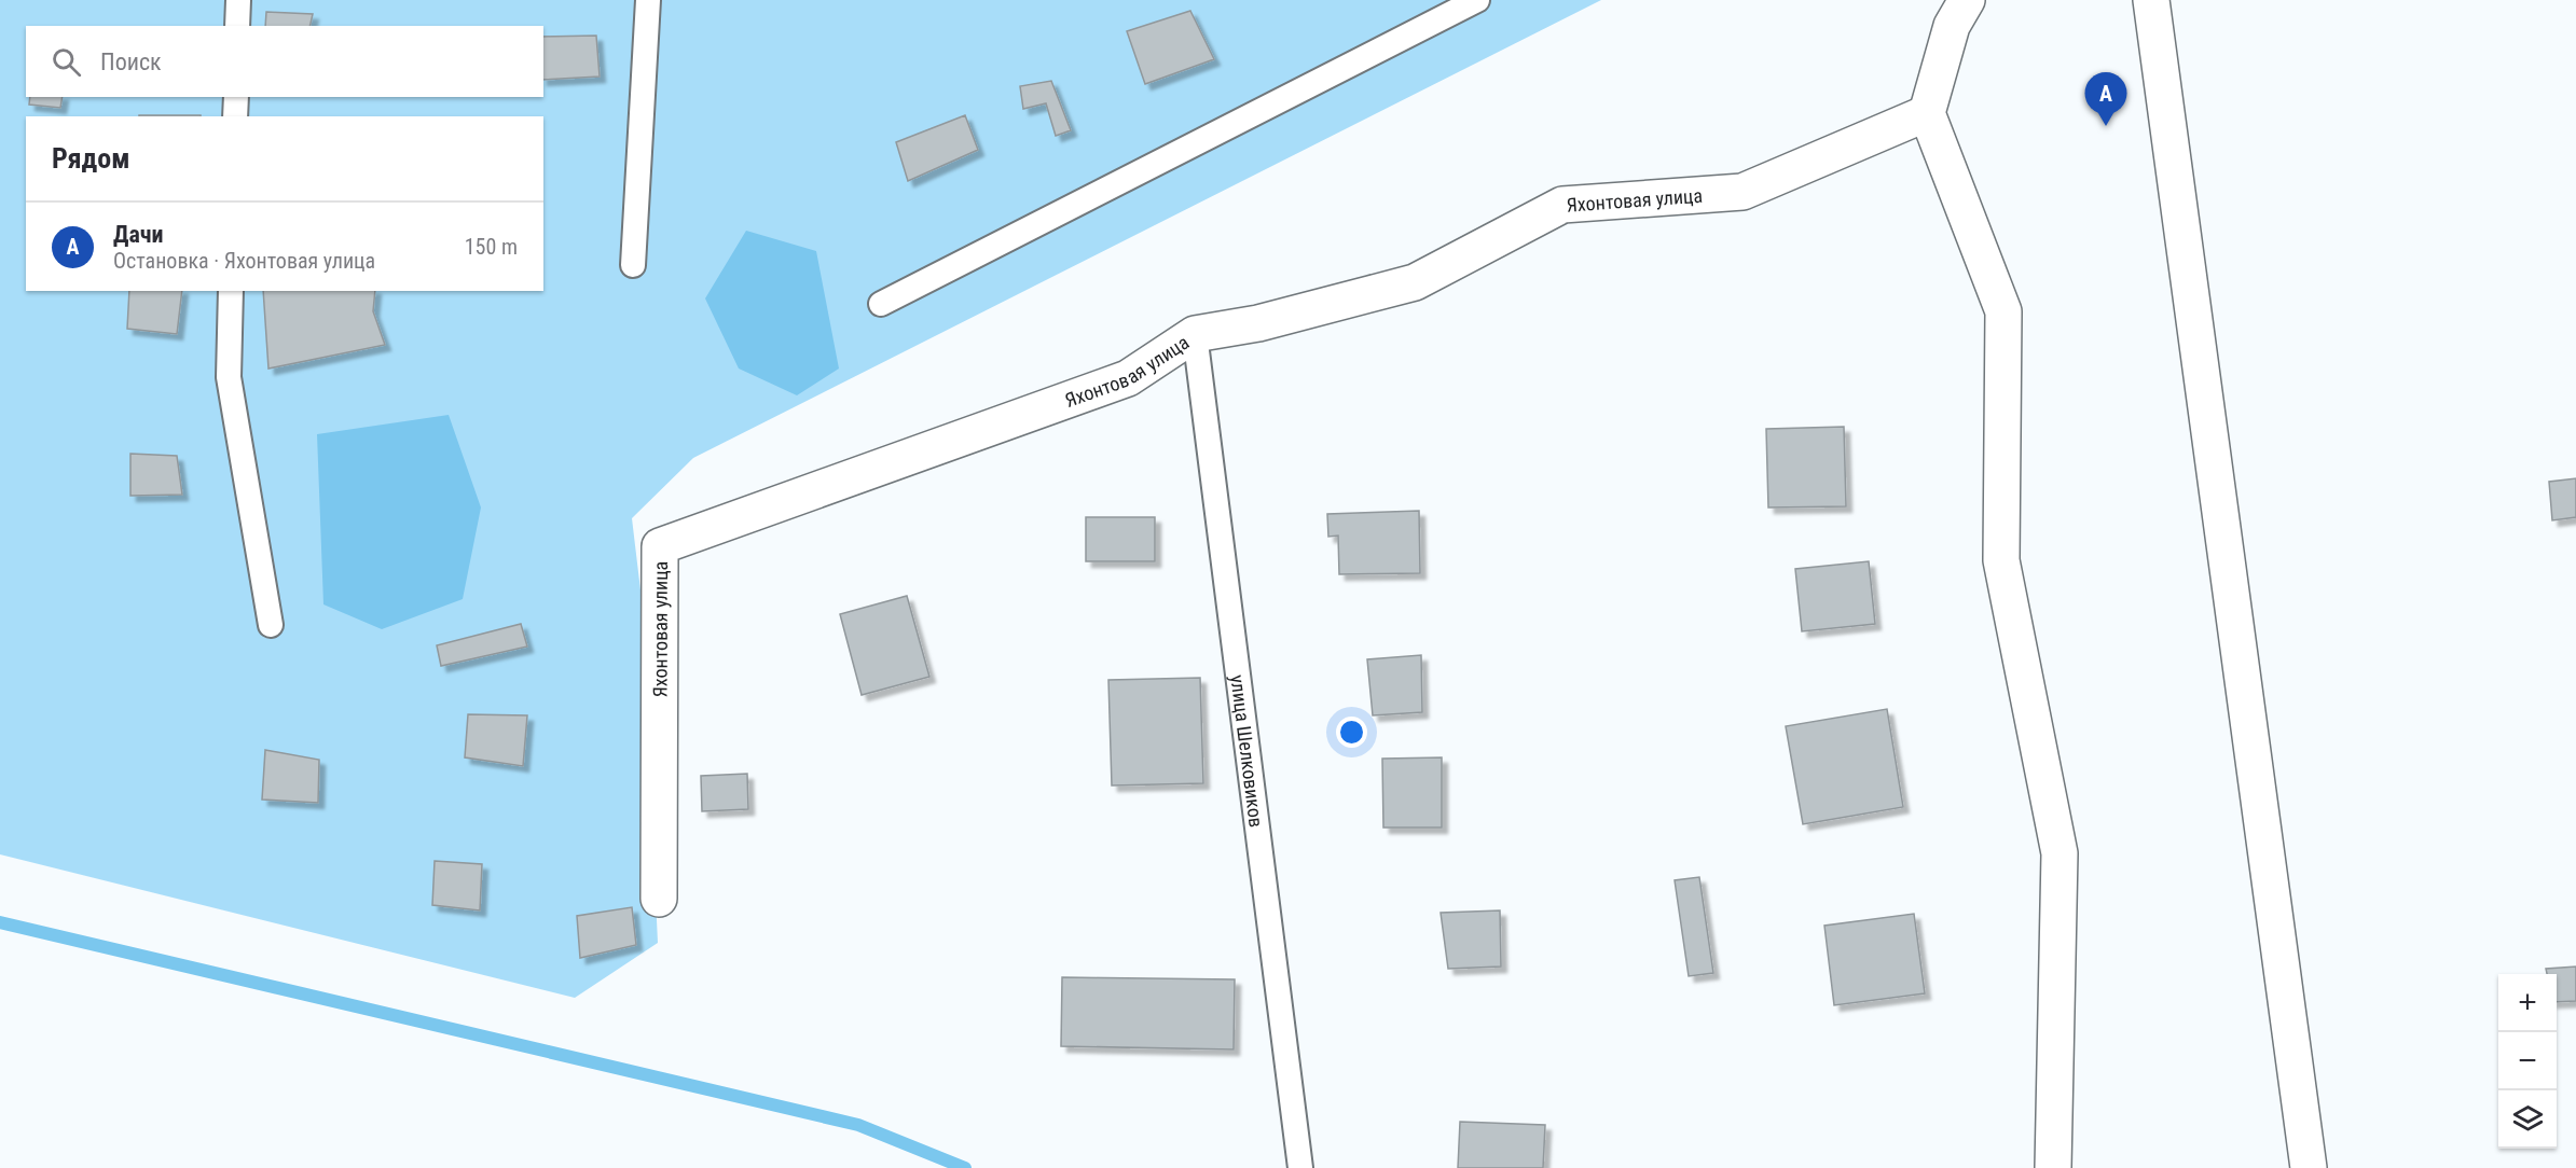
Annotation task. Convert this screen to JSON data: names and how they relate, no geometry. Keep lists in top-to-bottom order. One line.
{"streets":{"street":["Яхонтовая улица"],"lane":["улица Шелковиков"]},"crossings":[["Яхонтовая улица","улица Шелковиков"]],"page":{"search":"Поиск","pins":"A","heading":"Рядом","list":[{"mark":"A","name":"Дачи","note":"Остановка · Яхонтовая улица","value":"150 m"}],"map_buttons":["+","−"]}}
